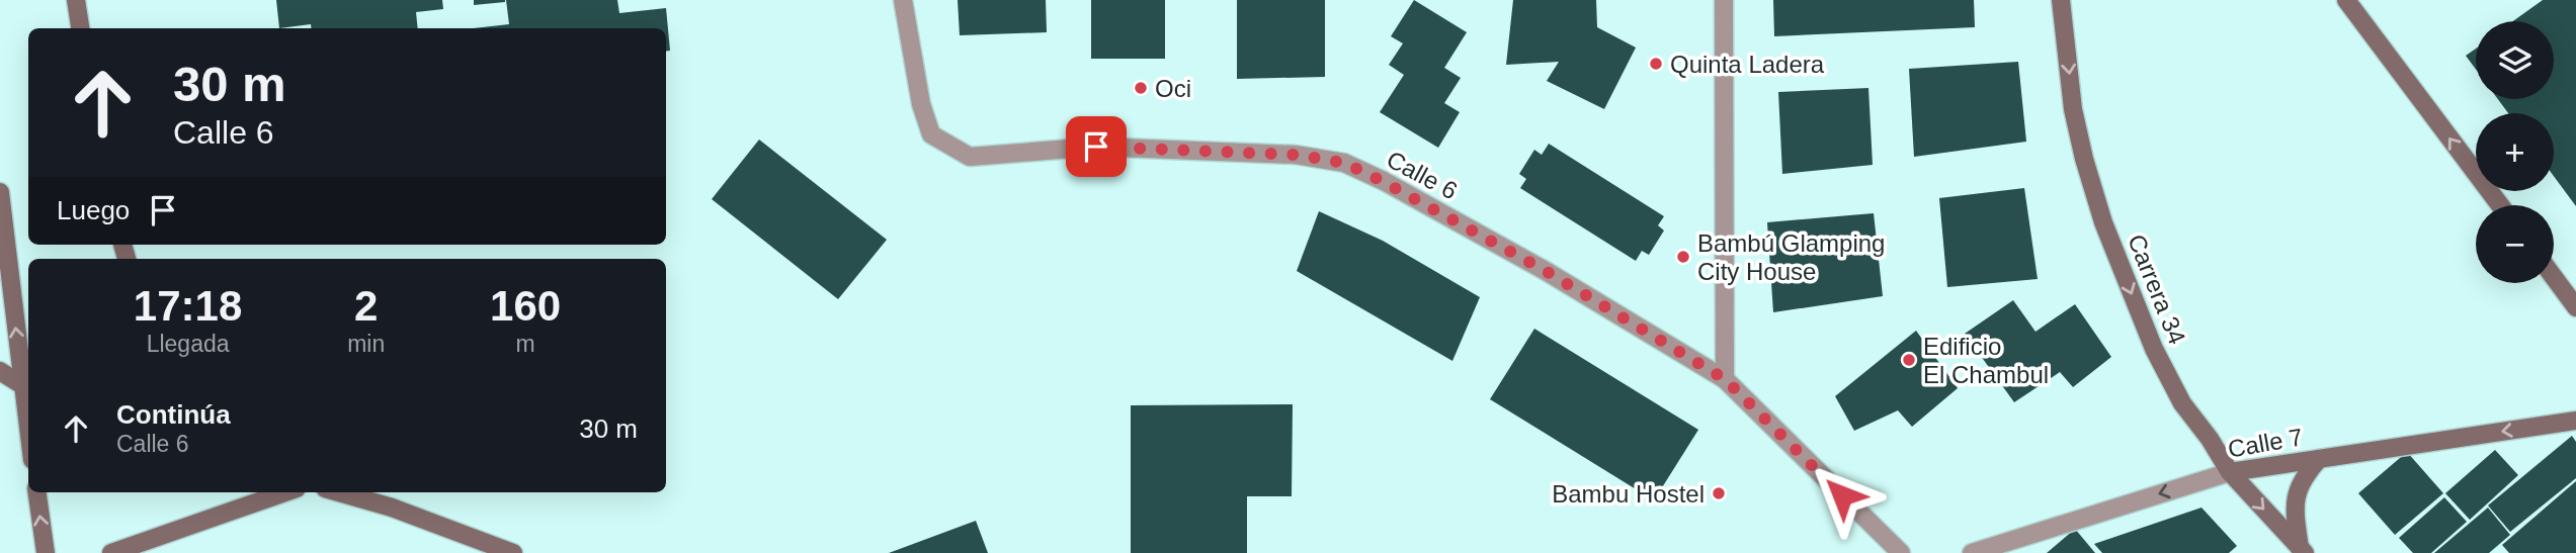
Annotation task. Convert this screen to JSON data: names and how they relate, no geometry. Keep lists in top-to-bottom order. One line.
{"streets":{"street":["Calle 6","Carrera 34","Calle 7"]},"crossings":[["Carrera 34","Calle 7"]],"one_way":["Carrera 34","Calle 7"],"places":["Quinta Ladera","Oci","Bambú Glamping City House","Edificio El Chambul","Bambu Hostel"],"page":{"map_buttons":["+","−"],"turn":["30 m","Calle 6"],"then":"Luego","eta":["17:18","Llegada","2","min","160","m"],"list":[{"name":"Continúa","note":"Calle 6","value":"30 m"}]}}
